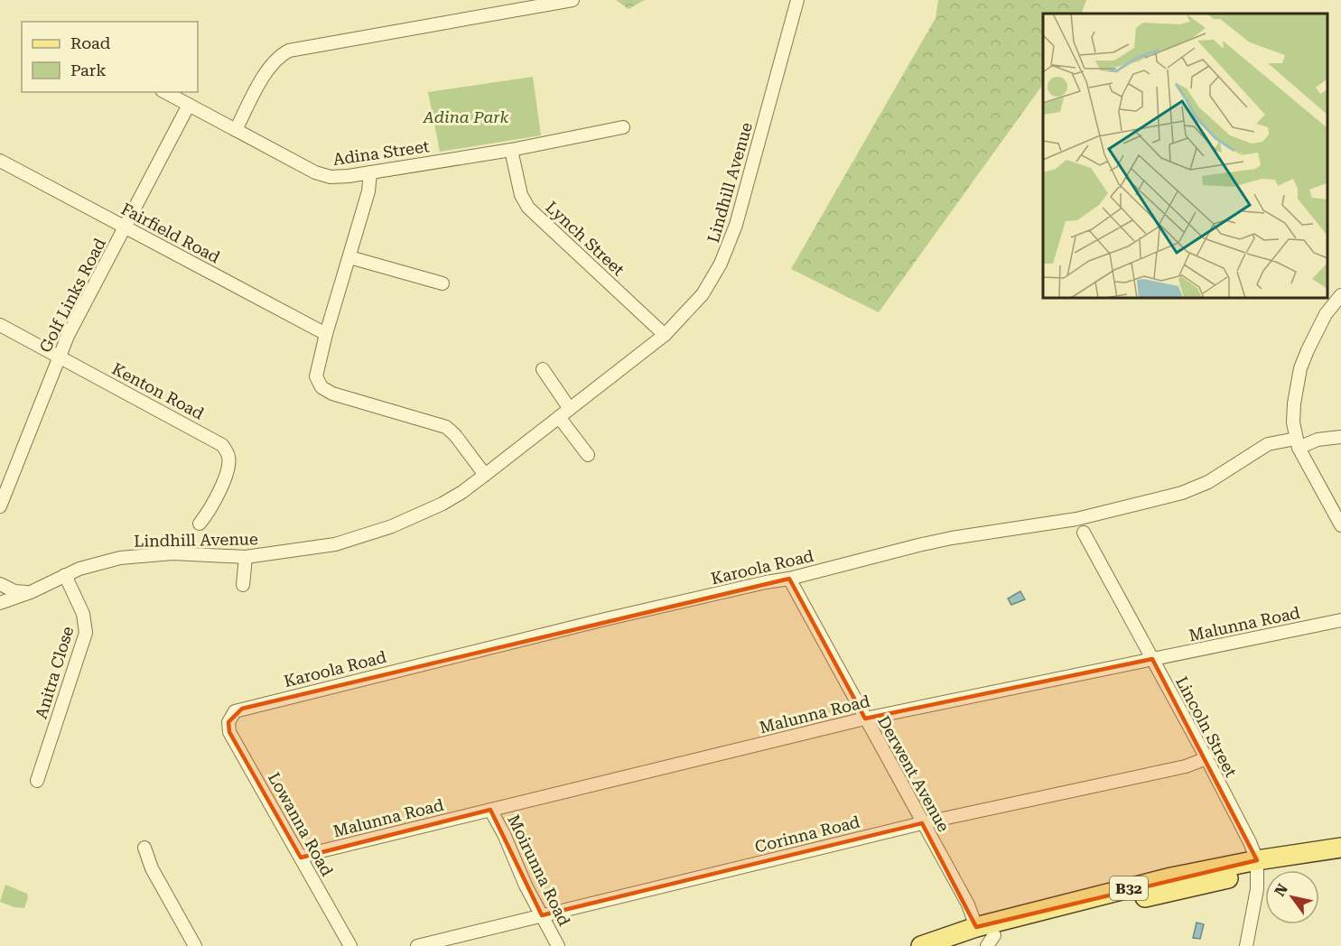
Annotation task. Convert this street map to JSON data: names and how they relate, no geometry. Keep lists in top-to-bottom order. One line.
{"streets":{"main road":["B32"],"street":["Adina Street","Lindhill Avenue","Fairfield Road","Lynch Street","Golf Links Road","Kenton Road","Karoola Road","Malunna Road","Anitra Close","Lincoln Street","Derwent Avenue","Lowanna Road","Corinna Road","Moirunna Road"]},"crossings":[["Adina Street","Lynch Street"],["Adina Street","Golf Links Road"],["Lindhill Avenue","Lynch Street"],["Lindhill Avenue","Anitra Close"],["Fairfield Road","Golf Links Road"],["Golf Links Road","Kenton Road"],["Karoola Road","Derwent Avenue"],["Karoola Road","Lowanna Road"],["Malunna Road","Lincoln Street"],["Malunna Road","Derwent Avenue"],["Malunna Road","Lowanna Road"],["Malunna Road","Moirunna Road"],["Lincoln Street","Corinna Road"],["Lincoln Street","B32"],["Derwent Avenue","Corinna Road"],["Derwent Avenue","B32"],["Corinna Road","Moirunna Road"]],"parks":["Adina Park"],"legend":["Road","Park"],"north":"top left"}
